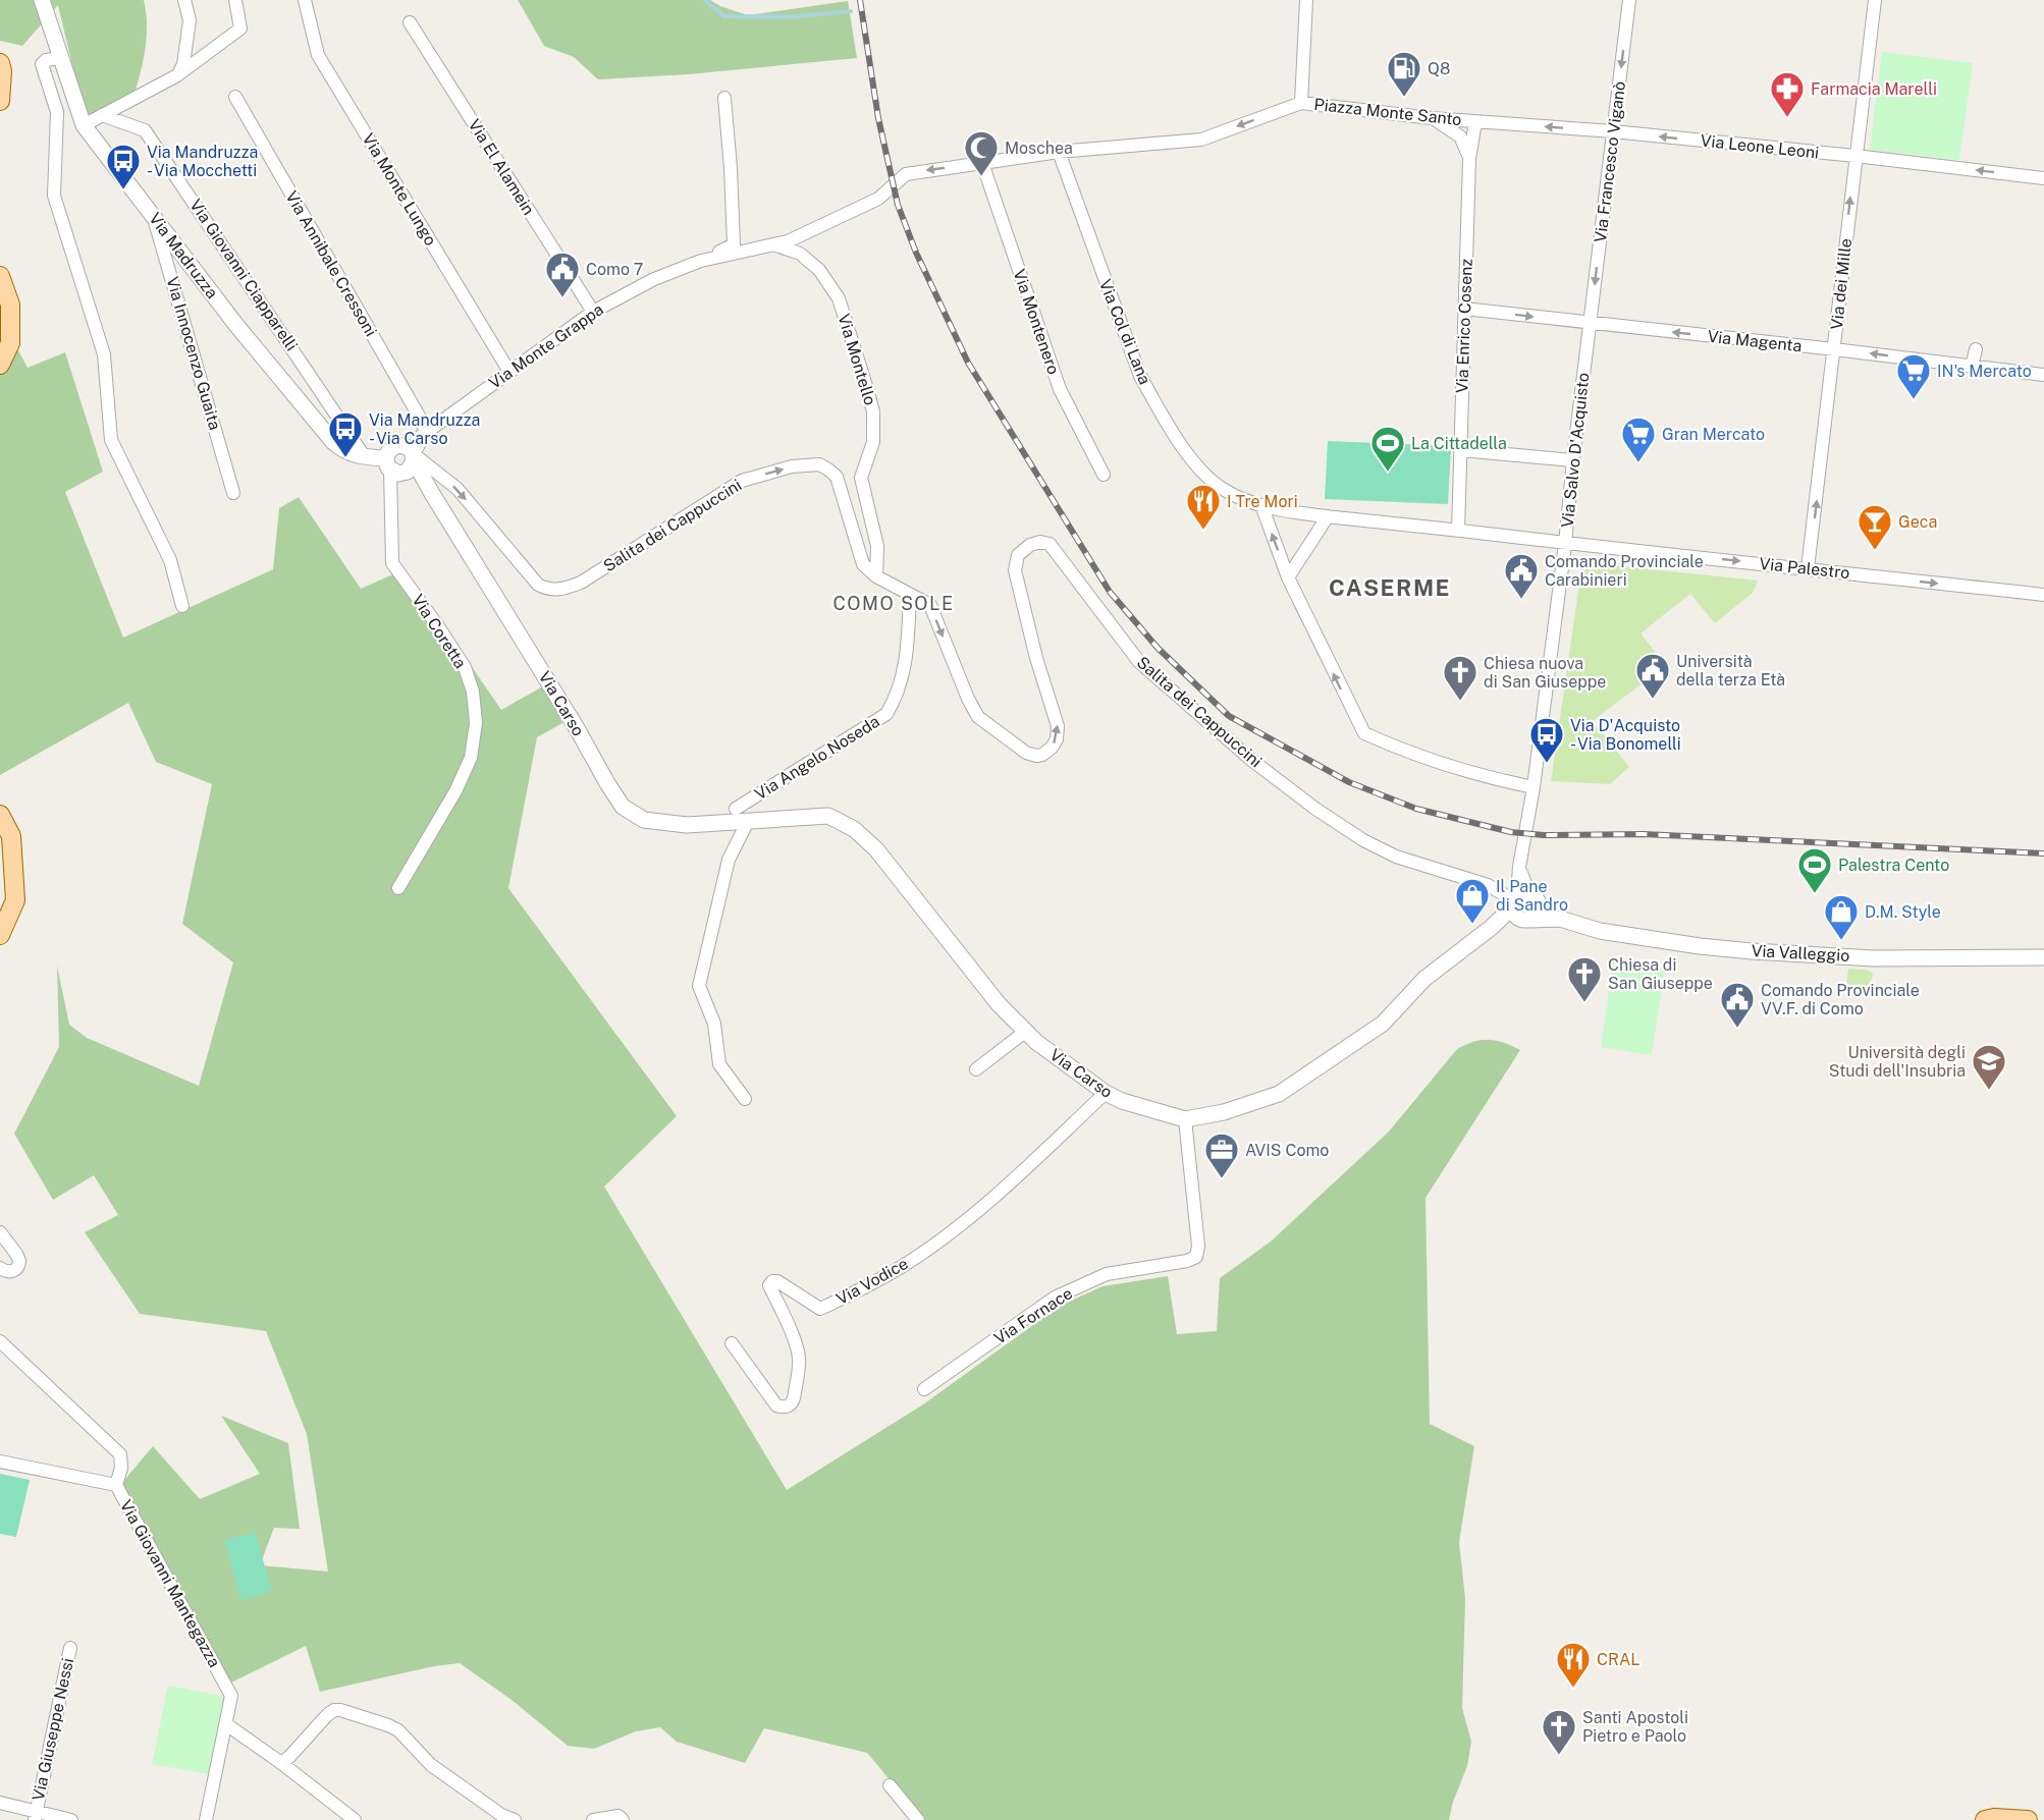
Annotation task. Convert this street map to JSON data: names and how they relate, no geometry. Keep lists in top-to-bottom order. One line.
{"streets":{"street":["Piazza Monte Santo","Via Leone Leoni","Via Francesco Viganò","Via El Alamein","Via Monte Lungo","Via Madruzza","Via Annibale Cressoni","Via Giovanni Ciapparelli","Via dei Mille","Via Montenero","Via Enrico Cosenz","Via Col di Lana","Via Magenta","Via Monte Grappa","Via Innocenzo Guaita","Via Montello","Via Salvo D'Acquisto","Salita dei Cappuccini","Via Palestro","Via Coretta","Via Carso","Via Angelo Noseda","Via Valleggio","Via Vodice","Via Fornace","Via Giovanni Mantegazza","Via Giuseppe Nessi"]},"crossings":[["Piazza Monte Santo","Via Leone Leoni"],["Piazza Monte Santo","Via Enrico Cosenz"],["Piazza Monte Santo","Via Monte Grappa"],["Via Leone Leoni","Via Francesco Viganò"],["Via Leone Leoni","Via dei Mille"],["Via Leone Leoni","Via Enrico Cosenz"],["Via Francesco Viganò","Via Magenta"],["Via Francesco Viganò","Via Salvo D'Acquisto"],["Via El Alamein","Via Monte Grappa"],["Via Monte Lungo","Via Monte Grappa"],["Via Madruzza","Via Giovanni Ciapparelli"],["Via Madruzza","Via Innocenzo Guaita"],["Via Madruzza","Via Coretta"],["Via Madruzza","Via Carso"],["Via Annibale Cressoni","Via Monte Grappa"],["Via dei Mille","Via Magenta"],["Via dei Mille","Via Palestro"],["Via Montenero","Via Monte Grappa"],["Via Enrico Cosenz","Via Col di Lana"],["Via Enrico Cosenz","Via Magenta"],["Via Enrico Cosenz","Via Palestro"],["Via Col di Lana","Via Monte Grappa"],["Via Col di Lana","Via Palestro"],["Via Magenta","Via Salvo D'Acquisto"],["Via Monte Grappa","Via Montello"],["Via Monte Grappa","Salita dei Cappuccini"],["Via Monte Grappa","Via Carso"],["Via Montello","Salita dei Cappuccini"],["Via Salvo D'Acquisto","Salita dei Cappuccini"],["Via Salvo D'Acquisto","Via Palestro"],["Via Salvo D'Acquisto","Via Carso"],["Via Salvo D'Acquisto","Via Valleggio"],["Salita dei Cappuccini","Via Carso"],["Salita dei Cappuccini","Via Angelo Noseda"],["Salita dei Cappuccini","Via Valleggio"],["Via Coretta","Via Carso"],["Via Carso","Via Valleggio"],["Via Carso","Via Vodice"],["Via Carso","Via Fornace"]],"one_way":["Via Leone Leoni","Via Francesco Viganò","Via dei Mille","Via Monte Grappa","Via Palestro"],"districts":["CASERME","COMO SOLE"],"places":{"fuel station":["Q8"],"pharmacy":["Farmacia Marelli"],"mosque":["Moschea"],"bus stop":["Via Mandruzza - Via Mocchetti","Via Mandruzza - Via Carso","Via D'Acquisto - Via Bonomelli"],"public building":["Como 7","Comando Provinciale Carabinieri","Università della terza Età","Comando Provinciale VV.F. di Como"],"supermarket":["IN's Mercato","Gran Mercato"],"sports":["La Cittadella","Palestra Cento"],"restaurant":["I Tre Mori","CRAL"],"bar":["Geca"],"church":["Chiesa nuova di San Giuseppe","Chiesa di San Giuseppe","Santi Apostoli Pietro e Paolo"],"shop":["Il Pane di Sandro","D.M. Style"],"school or university":["Università degli Studi dell'Insubria"],"office":["AVIS Como"]}}
